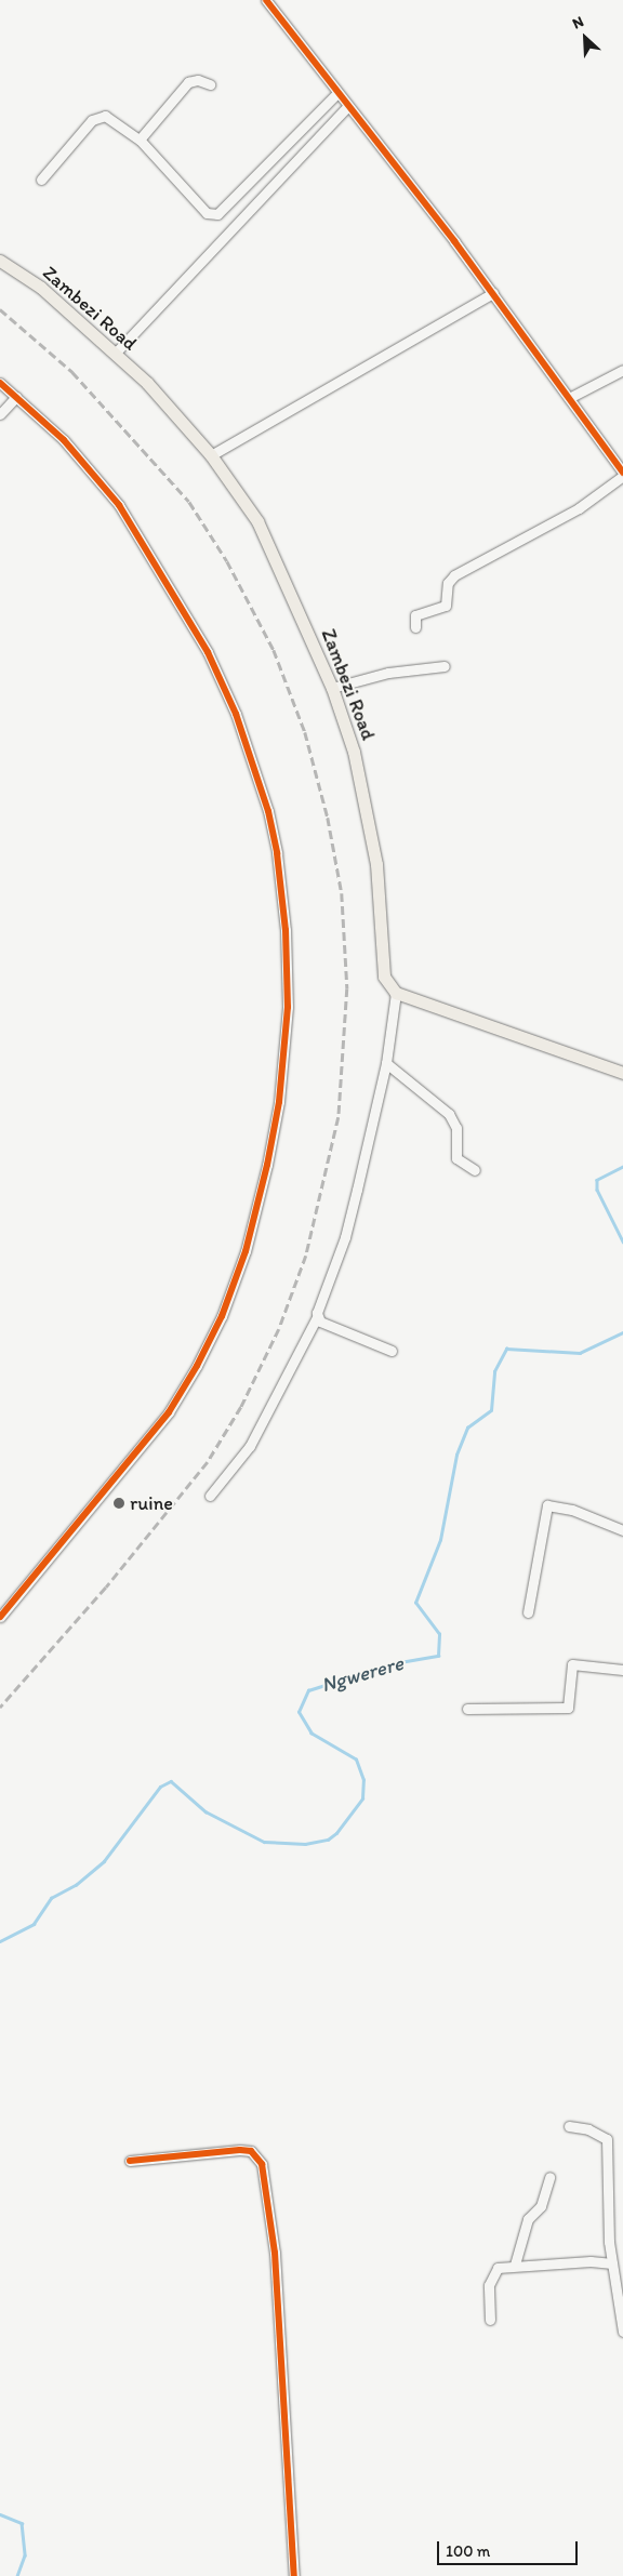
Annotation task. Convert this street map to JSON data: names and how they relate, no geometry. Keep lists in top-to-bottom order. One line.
{"streets":{"main road":["Zambezi Road"]},"water":["Ngwerere"],"places":["ruine"],"scale_bar":"100 m","north":"top left"}
